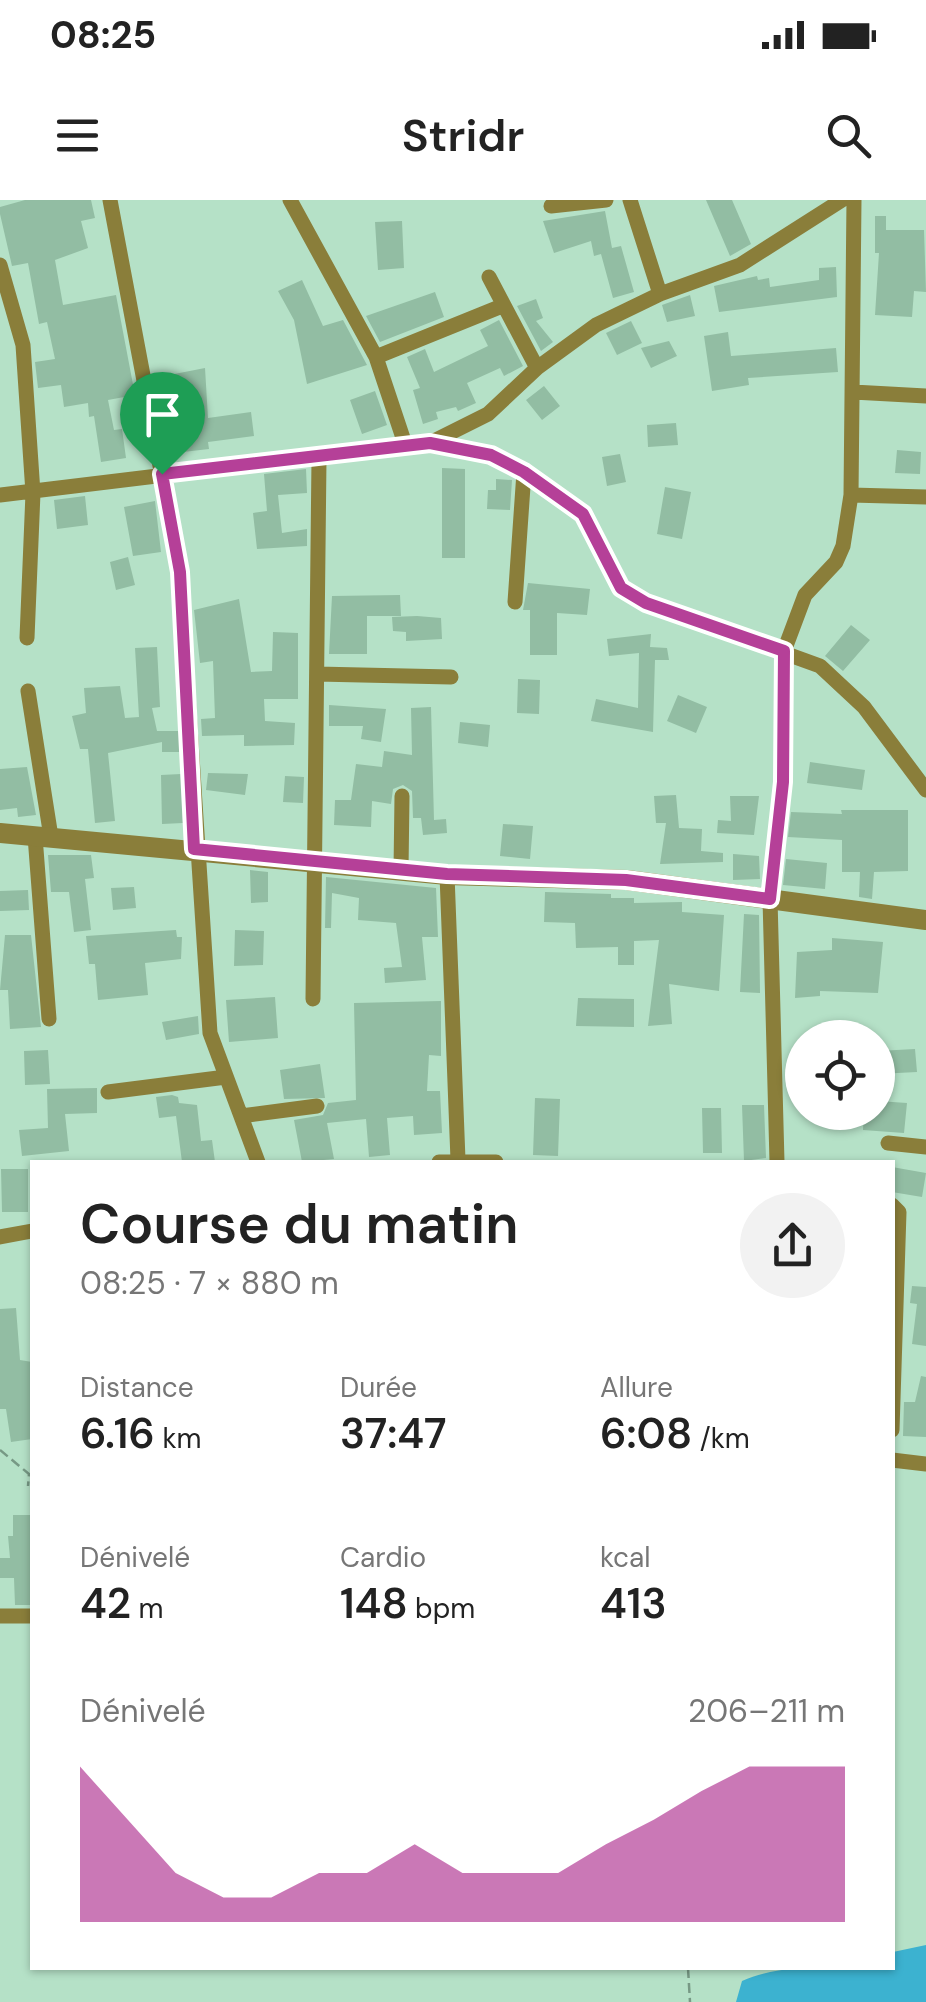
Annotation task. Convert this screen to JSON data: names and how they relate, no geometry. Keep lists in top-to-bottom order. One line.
{"page":{"status":"08:25","header":"Stridr","heading":["Course du matin","08:25 · 7 × 880 m"],"stats":[["Distance","6.16 km"],["Durée","37:47"],["Allure","6:08 /km"],["Dénivelé","42 m"],["Cardio","148 bpm"],["kcal","413"]],"chart":["Dénivelé","206–211 m"]}}
